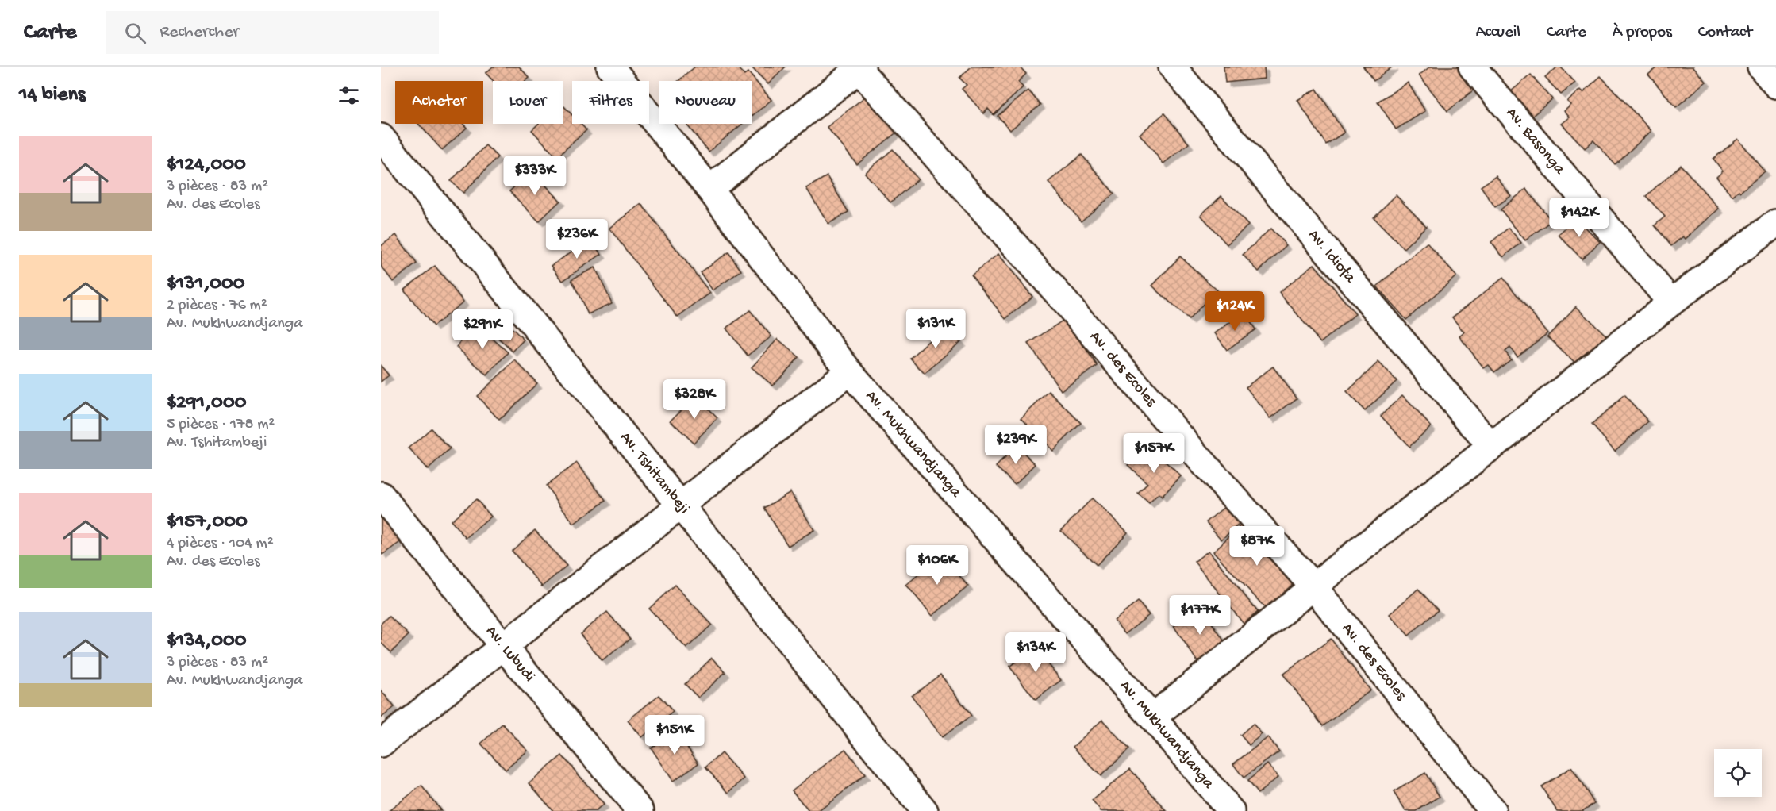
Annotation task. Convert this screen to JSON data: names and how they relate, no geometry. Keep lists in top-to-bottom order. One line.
{"streets":{"street":["Av. Basonga","Av. Idiofa","Av. des Ecoles","Av. Mukhwandjanga","Av. Tshitambeji","Av. Lubudi"]},"page":{"header":"Carte","search":"Rechercher","nav":["Accueil","Carte","À propos","Contact"],"heading":"14 biens","chip":["Acheter","Louer","Filtres","Nouveau"],"list":[{"name":"$124,000","note":"3 pièces · 83 m² · Av. des Ecoles"},{"name":"$131,000","note":"2 pièces · 76 m² · Av. Mukhwandjanga"},{"name":"$291,000","note":"5 pièces · 178 m² · Av. Tshitambeji"},{"name":"$157,000","note":"4 pièces · 104 m² · Av. des Ecoles"},{"name":"$134,000","note":"3 pièces · 83 m² · Av. Mukhwandjanga"}],"price":["$333K","$142K","$236K","$124K","$131K","$291K","$328K","$239K","$157K","$87K","$106K","$177K","$134K","$151K"]}}
